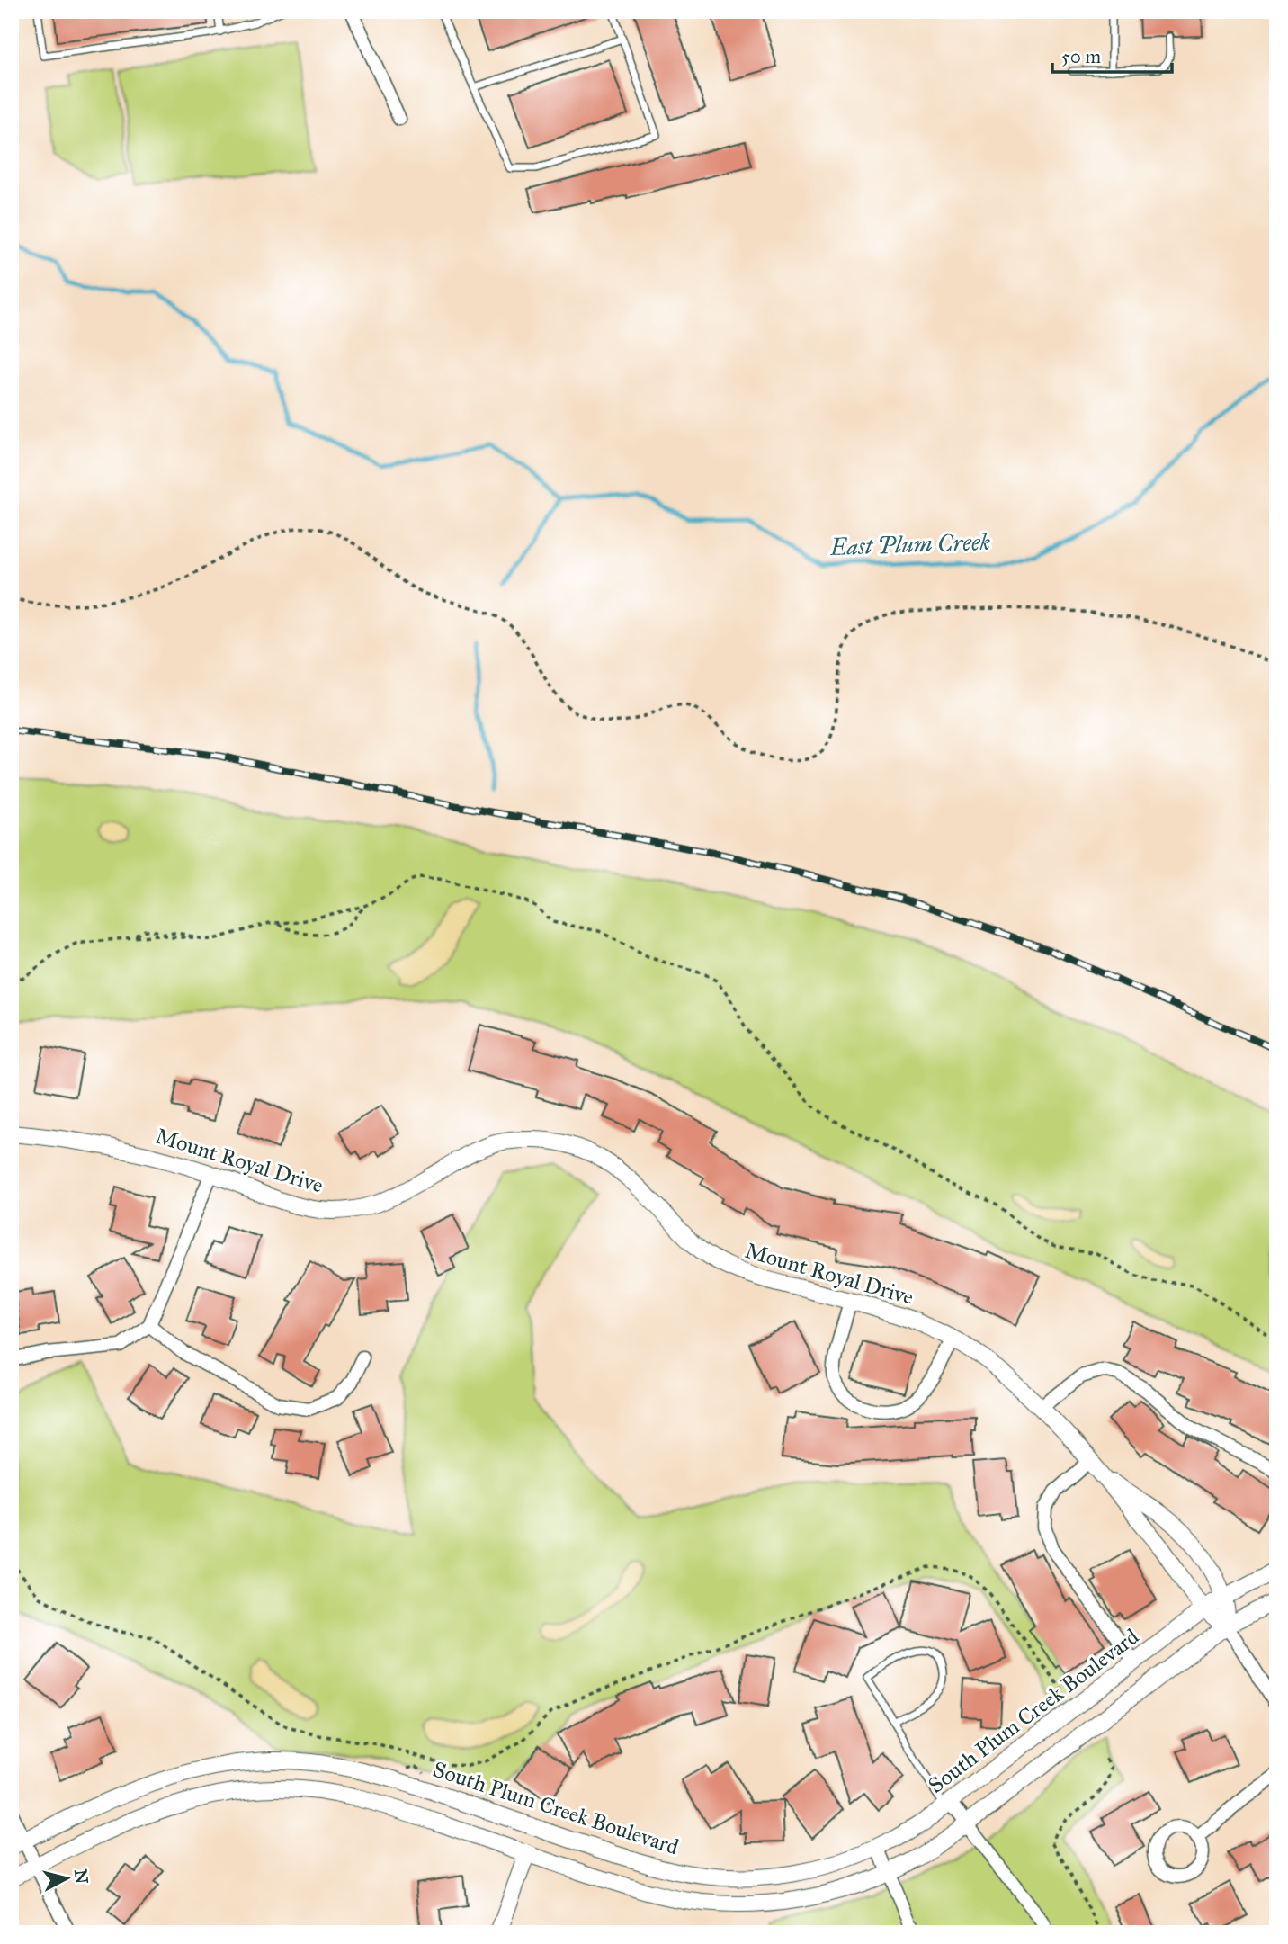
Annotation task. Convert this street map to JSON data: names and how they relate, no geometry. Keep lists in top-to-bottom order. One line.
{"streets":{"street":["Mount Royal Drive","South Plum Creek Boulevard"]},"crossings":[["Mount Royal Drive","South Plum Creek Boulevard"]],"water":["East Plum Creek"],"scale_bar":"50 m","north":"right"}
